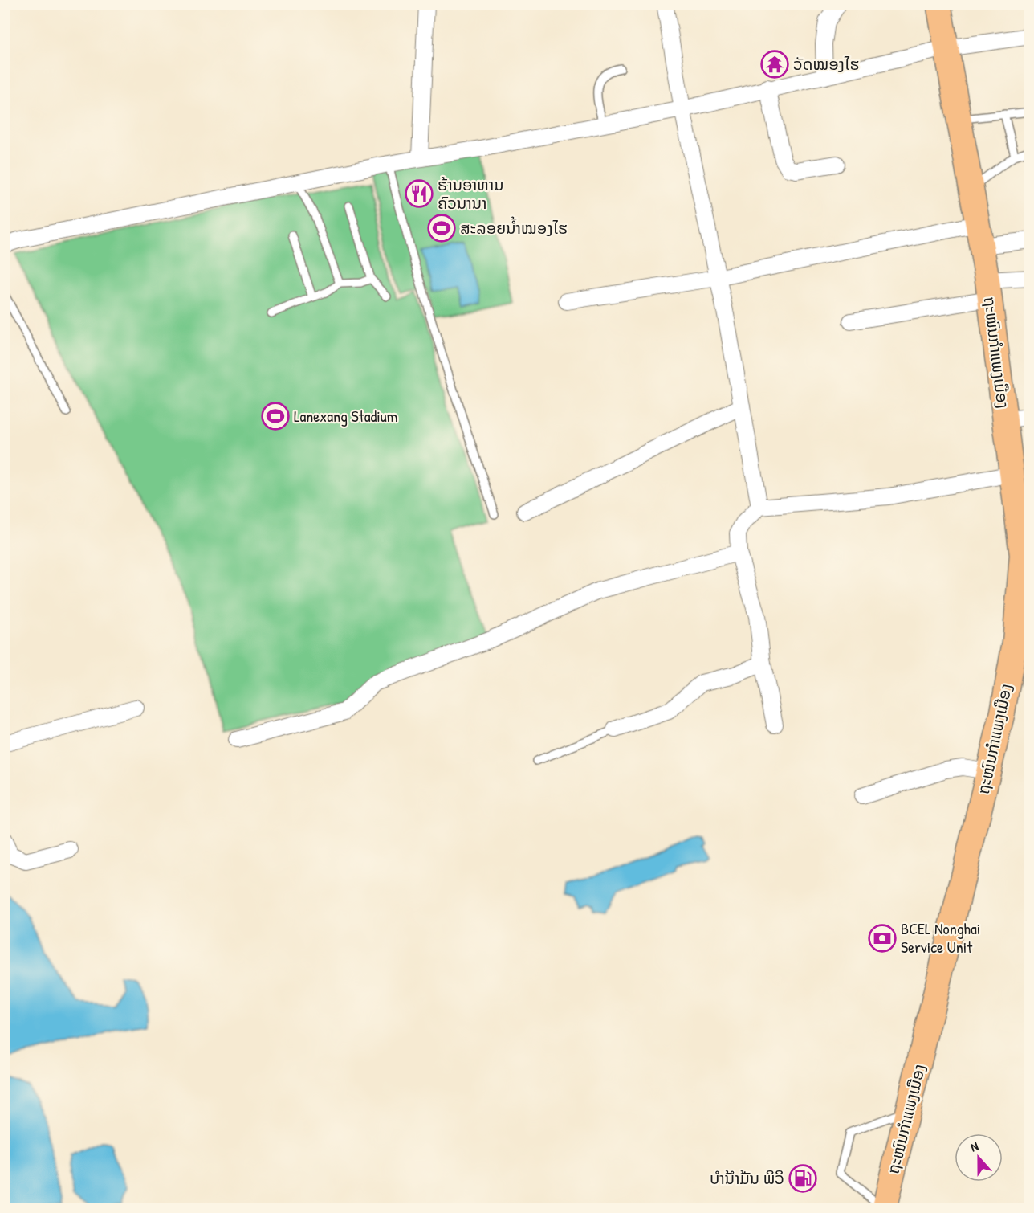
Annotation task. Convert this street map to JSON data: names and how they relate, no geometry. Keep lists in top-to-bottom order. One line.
{"streets":{"main road":["ຖະໜົນກຳແພງເມືອງ"]},"places":{"temple":["ວັດໝອງໄຮ"],"restaurant":["ຮ້ານອາຫານ ຄົວນານາ"],"sports":["ສະລອຍນ້ຳໝອງໄຮ","Lanexang Stadium"],"bank":["BCEL Nonghai Service Unit"],"fuel station":["ບຳ້ນຳ້ມັນ ພິວິ"]},"north":"top"}
